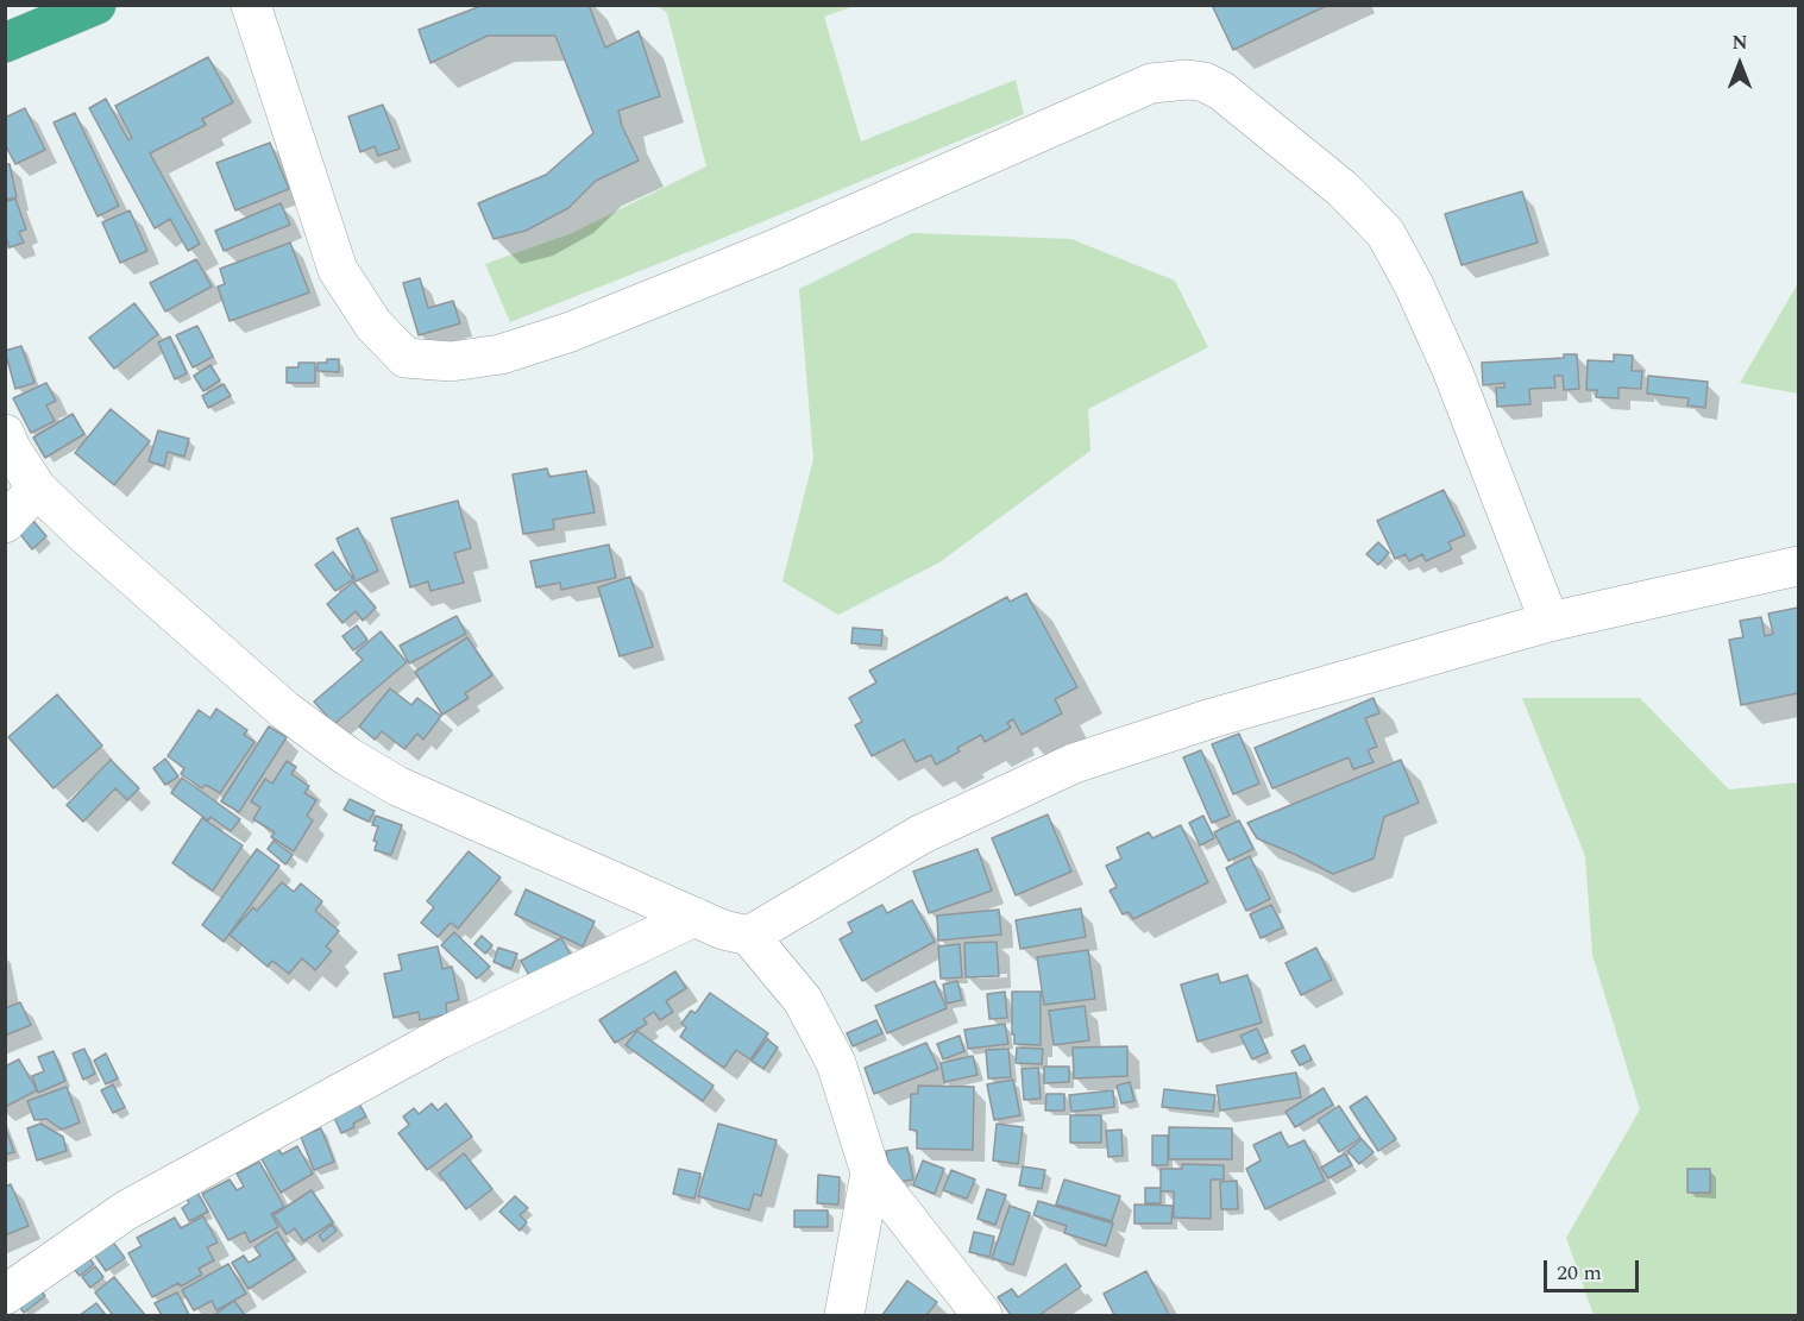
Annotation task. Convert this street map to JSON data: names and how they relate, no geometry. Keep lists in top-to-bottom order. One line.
{"scale_bar":"20 m","north":"top"}
